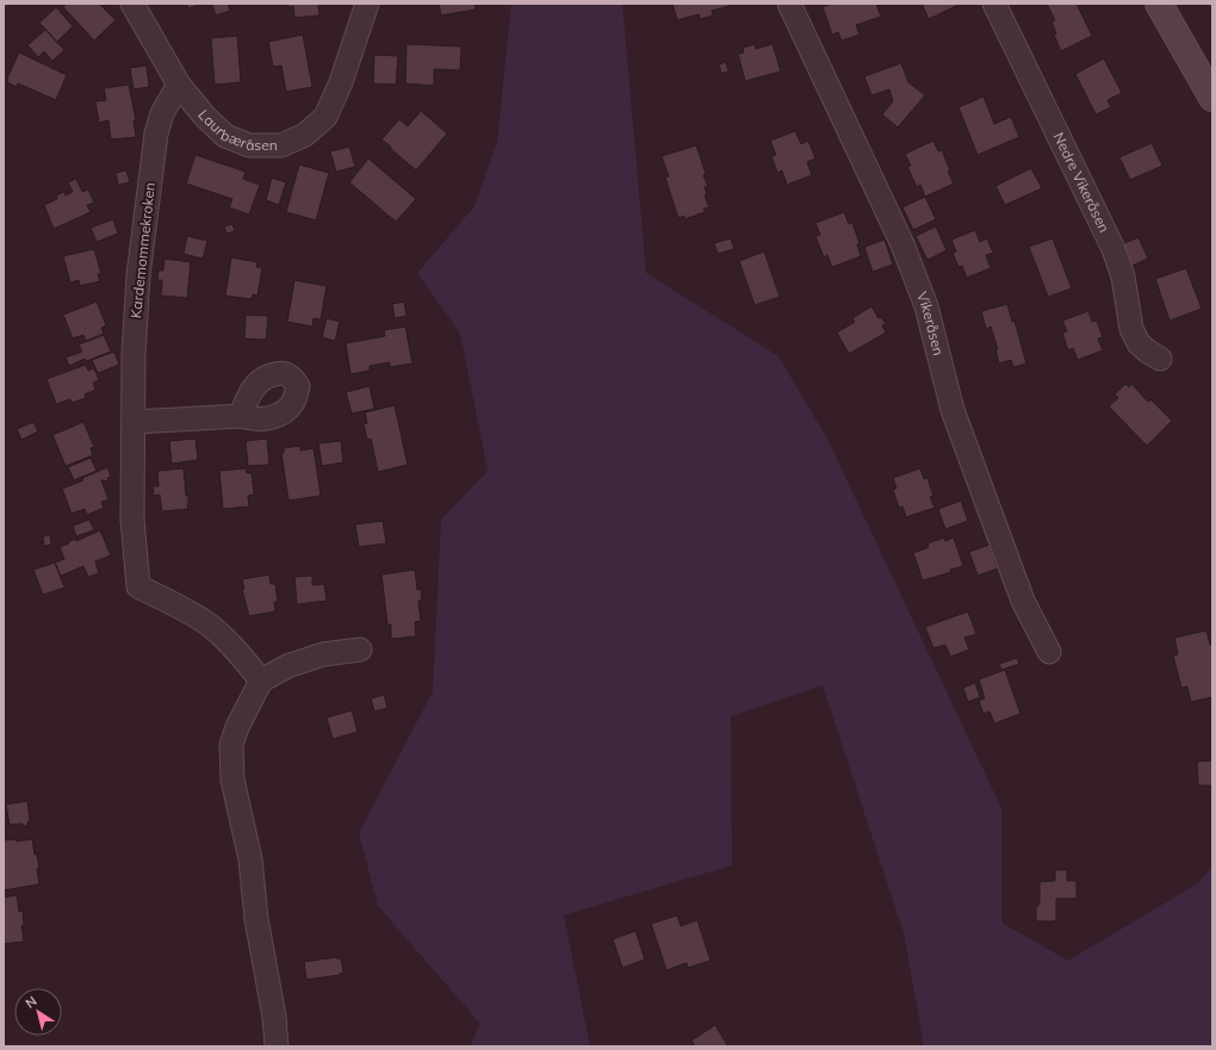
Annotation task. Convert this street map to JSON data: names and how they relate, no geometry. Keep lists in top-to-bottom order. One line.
{"streets":{"street":["Laurbæråsen","Nedre Vikeråsen","Kardemommekroken","Vikeråsen"]},"crossings":[["Laurbæråsen","Kardemommekroken"]],"north":"top left"}
